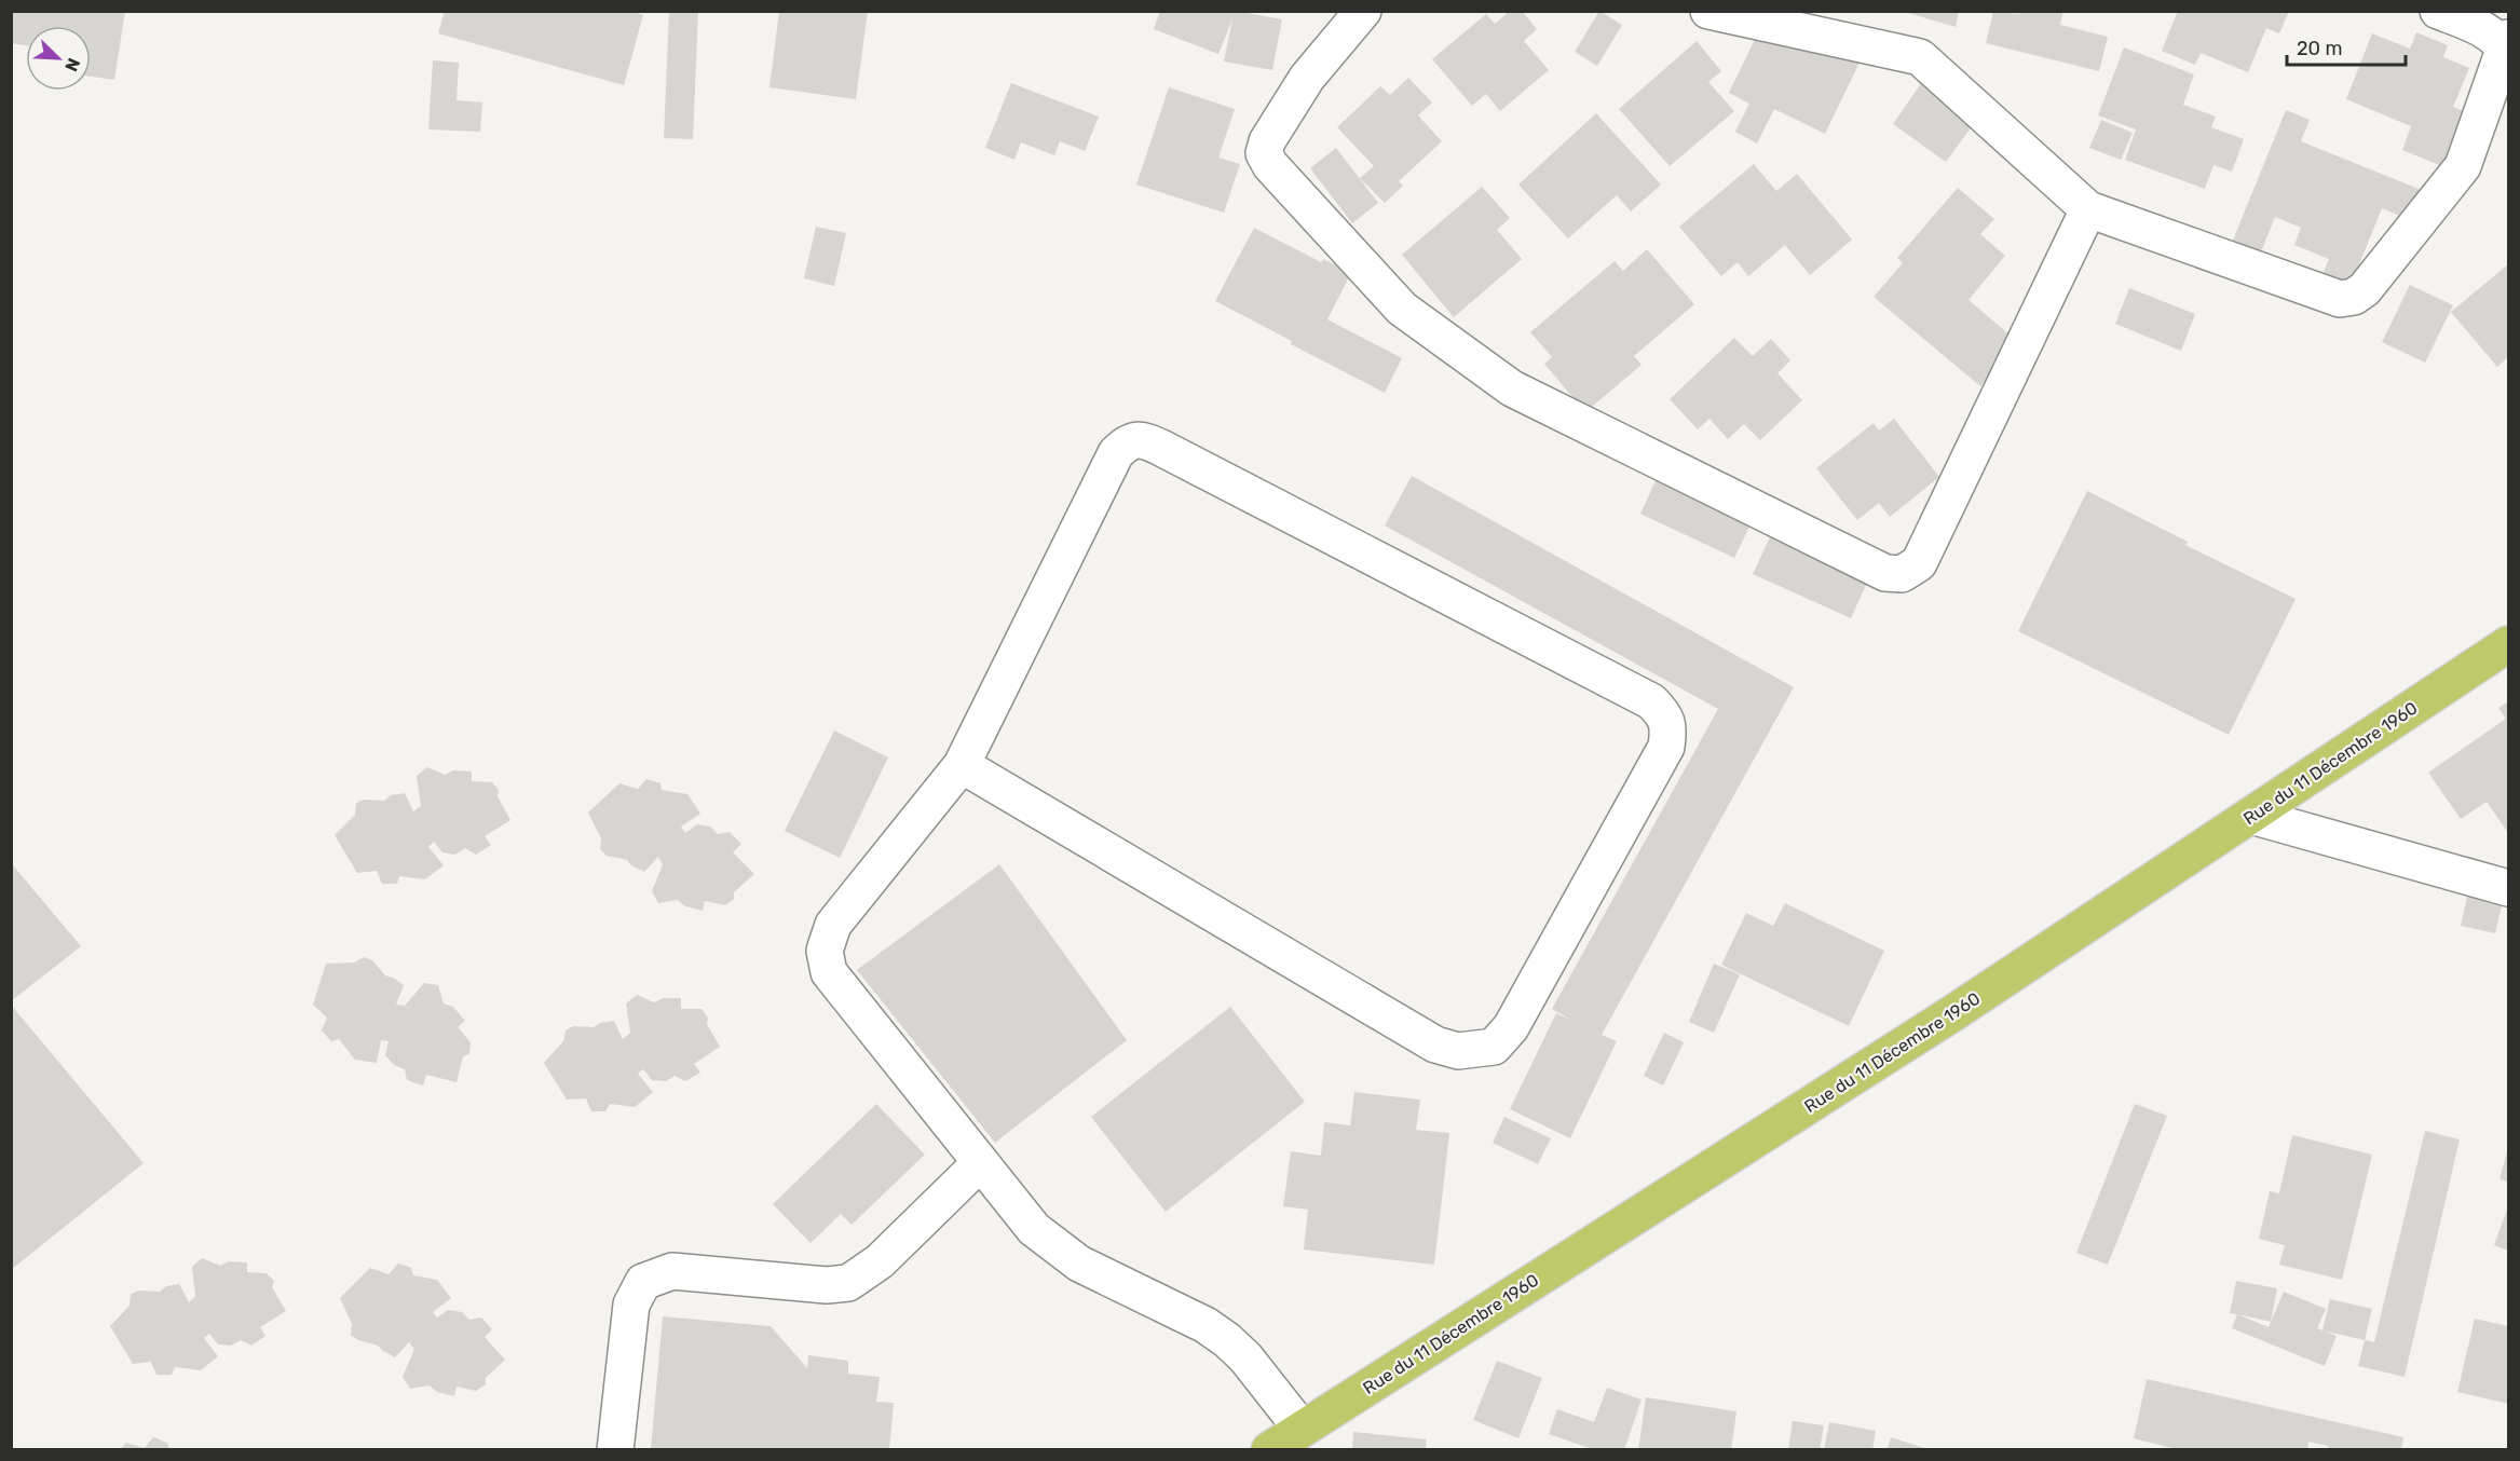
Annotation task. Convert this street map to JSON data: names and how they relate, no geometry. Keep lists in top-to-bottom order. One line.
{"streets":{"main road":["Rue du 11 Décembre 1960"]},"scale_bar":"20 m","north":"bottom right"}
